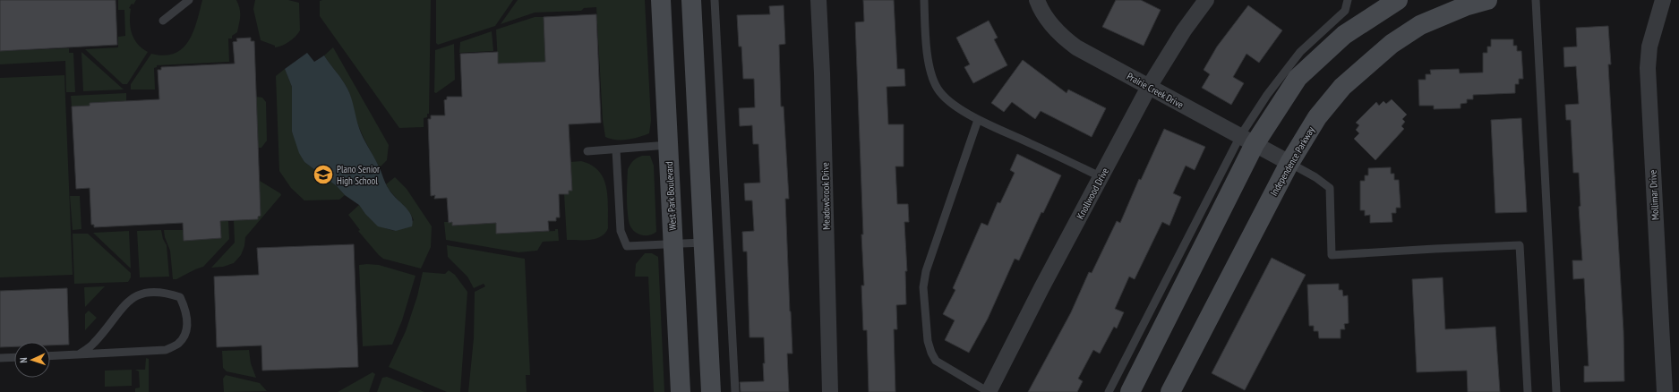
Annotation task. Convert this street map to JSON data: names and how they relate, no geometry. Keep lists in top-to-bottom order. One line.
{"streets":{"main road":["Independence Parkway","West Park Boulevard"],"street":["Prairie Creek Drive","Knollwood Drive","Mollimar Drive","Meadowbrook Drive"]},"crossings":[["Prairie Creek Drive","Independence Parkway"],["Prairie Creek Drive","Knollwood Drive"]],"places":{"school or university":["Plano Senior High School"]},"north":"left"}
